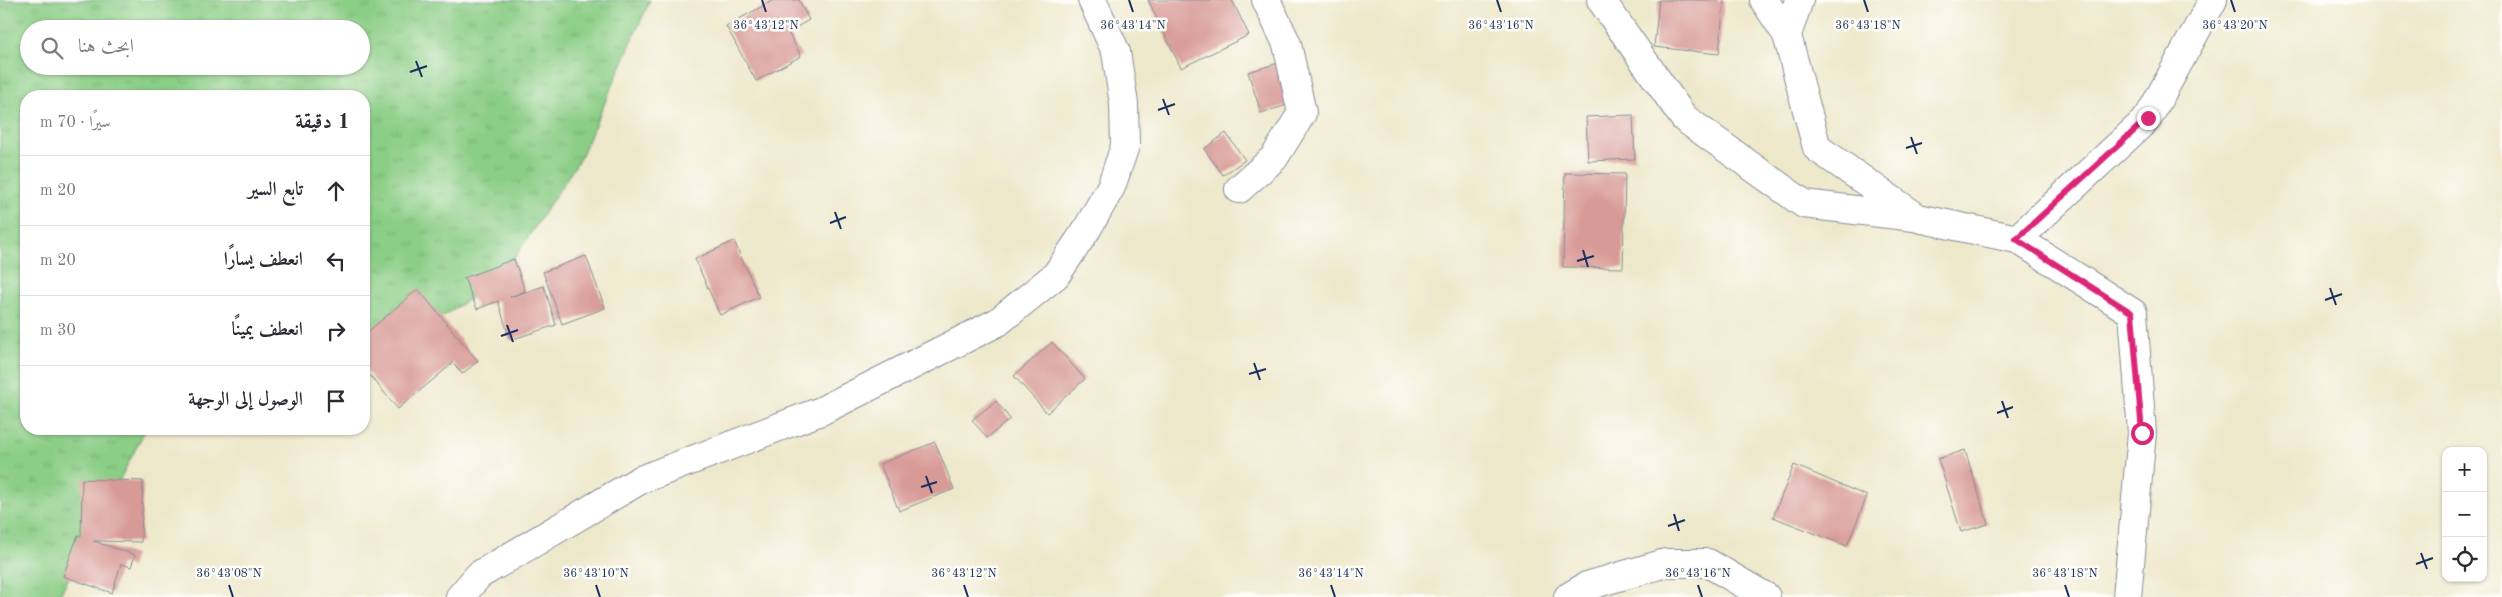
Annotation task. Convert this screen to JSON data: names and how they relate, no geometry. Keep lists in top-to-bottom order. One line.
{"page":{"search":"ابحث هنا","heading":["1 دقيقة","سيرًا · 70 m"],"list":[["تابع السير","20 m"],["انعطف يسارًا","20 m"],["انعطف يمينًا","30 m"],"الوصول إلى الوجهة"],"map_buttons":["+","−"]},"coordinates":["36°43'16\"N","36°43'18\"N","36°43'12\"N","36°43'14\"N","36°43'20\"N","36°43'08\"N","36°43'10\"N"]}
